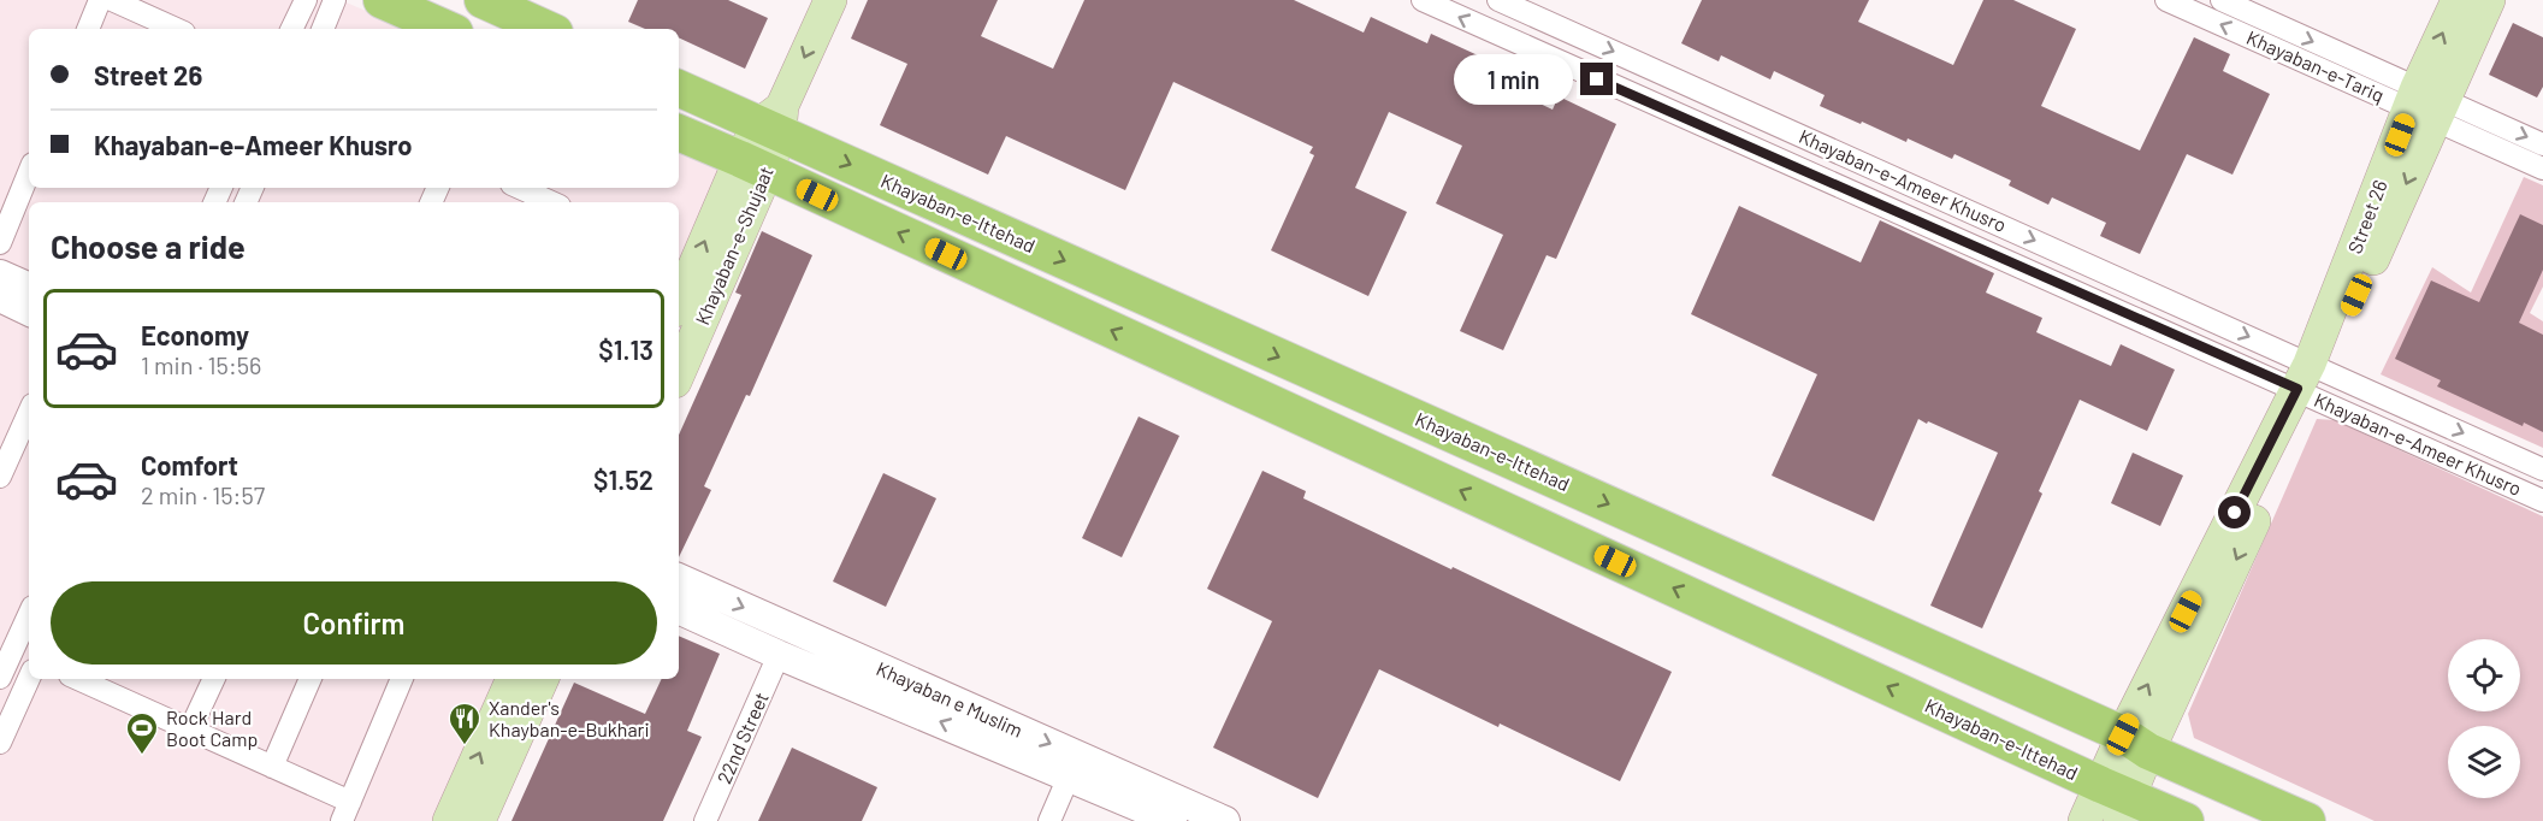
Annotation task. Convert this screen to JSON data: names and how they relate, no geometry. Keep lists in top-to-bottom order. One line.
{"streets":{"main road":["Khayaban-e-Ittehad","Street 26","Khayaban-e-Shujaat"],"street":["Khayaban-e-Tariq","Khayaban-e-Ameer Khusro","Khayaban e Muslim","22nd Street"]},"crossings":[["Khayaban-e-Tariq","Street 26"],["Khayaban-e-Ameer Khusro","Street 26"],["Khayaban-e-Ittehad","Street 26"],["Khayaban-e-Ittehad","Khayaban-e-Shujaat"],["Khayaban e Muslim","22nd Street"]],"places":{"restaurant":["Xander's Khayban-e-Bukhari"],"sports":["Rock Hard Boot Camp"]},"page":{"banner":["Street 26","Khayaban-e-Ameer Khusro"],"bubble":"1 min","heading":"Choose a ride","list":[{"name":"Economy","note":"1 min · 15:56","value":"$1.13"},{"name":"Comfort","note":"2 min · 15:57","value":"$1.52"}],"buttons":"Confirm"}}
